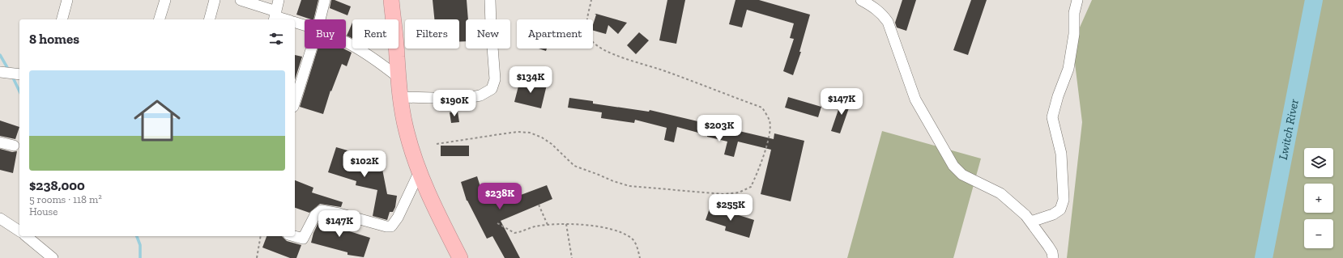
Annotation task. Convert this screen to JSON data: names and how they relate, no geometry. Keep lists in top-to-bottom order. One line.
{"water":["Lwitch River"],"page":{"chip":["Buy","Rent","Filters","New","Apartment"],"heading":"8 homes","list":[{"name":"$238,000","note":"5 rooms · 118 m² · House"}],"price":["$134K","$147K","$190K","$203K","$102K","$238K","$255K","$147K"],"map_buttons":["+","−"]}}
